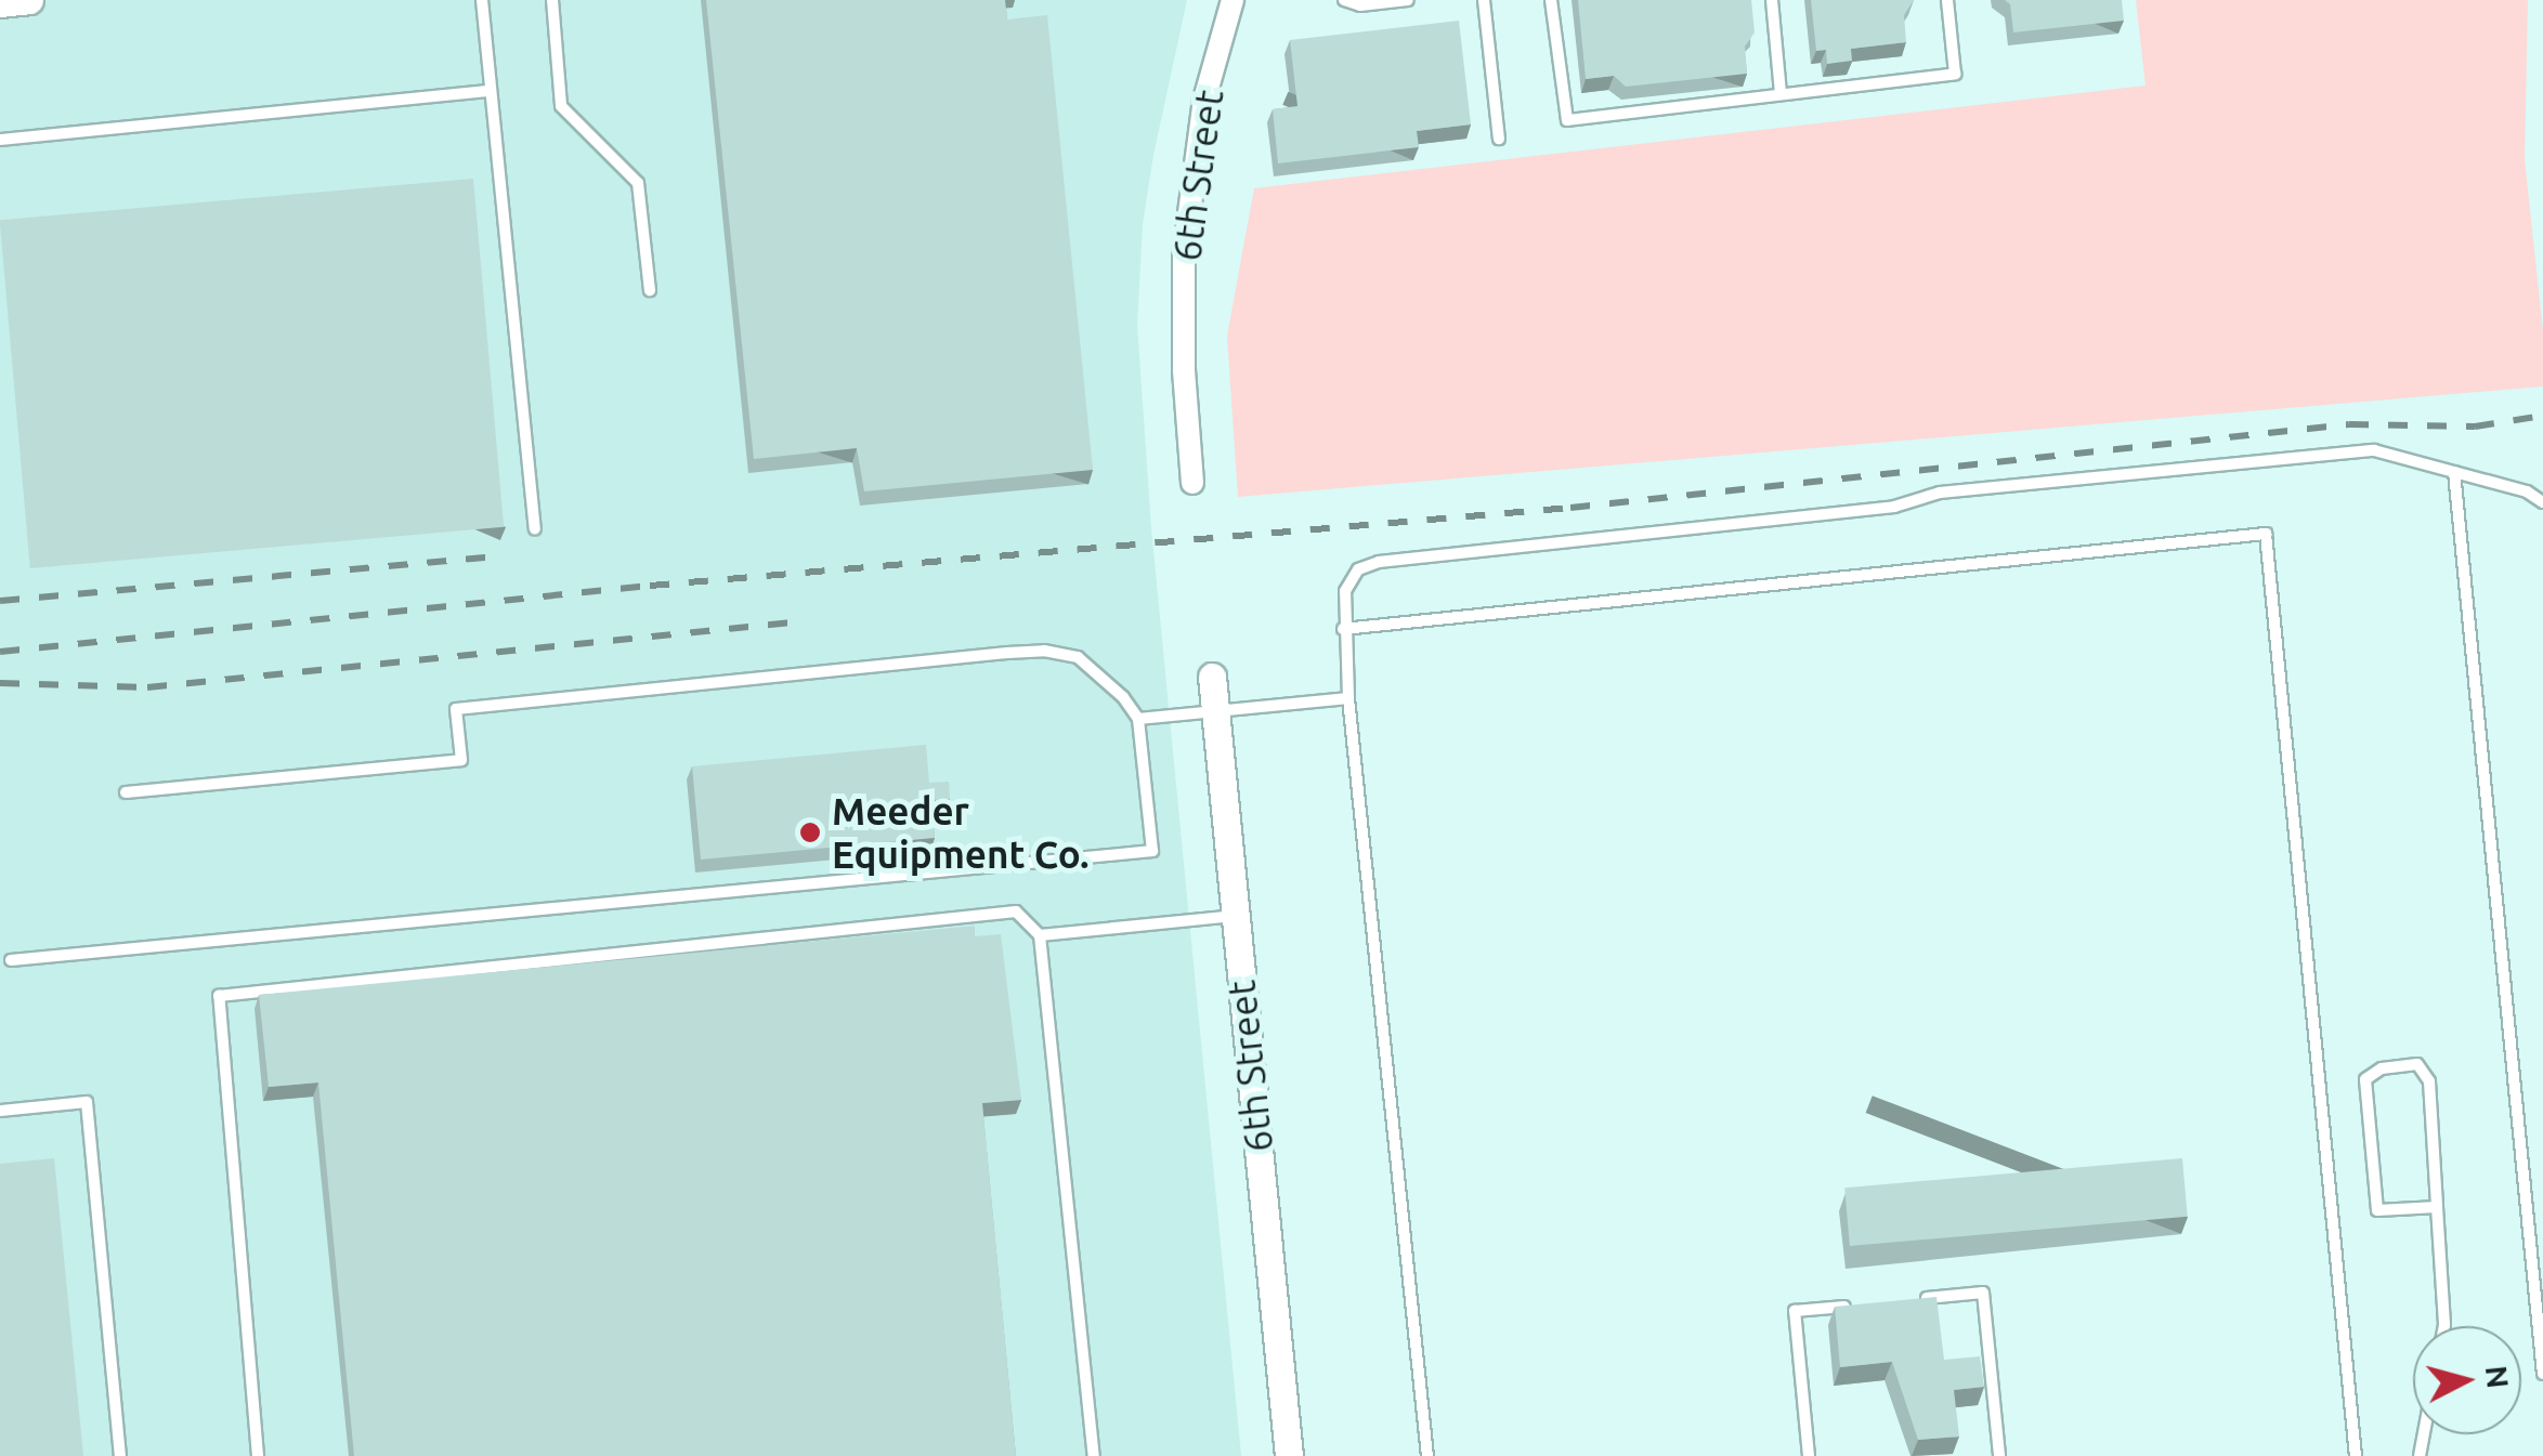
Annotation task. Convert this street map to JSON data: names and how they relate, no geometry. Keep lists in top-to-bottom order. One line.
{"streets":{"street":["6th Street"]},"places":["Meeder Equipment Co."],"north":"right"}
